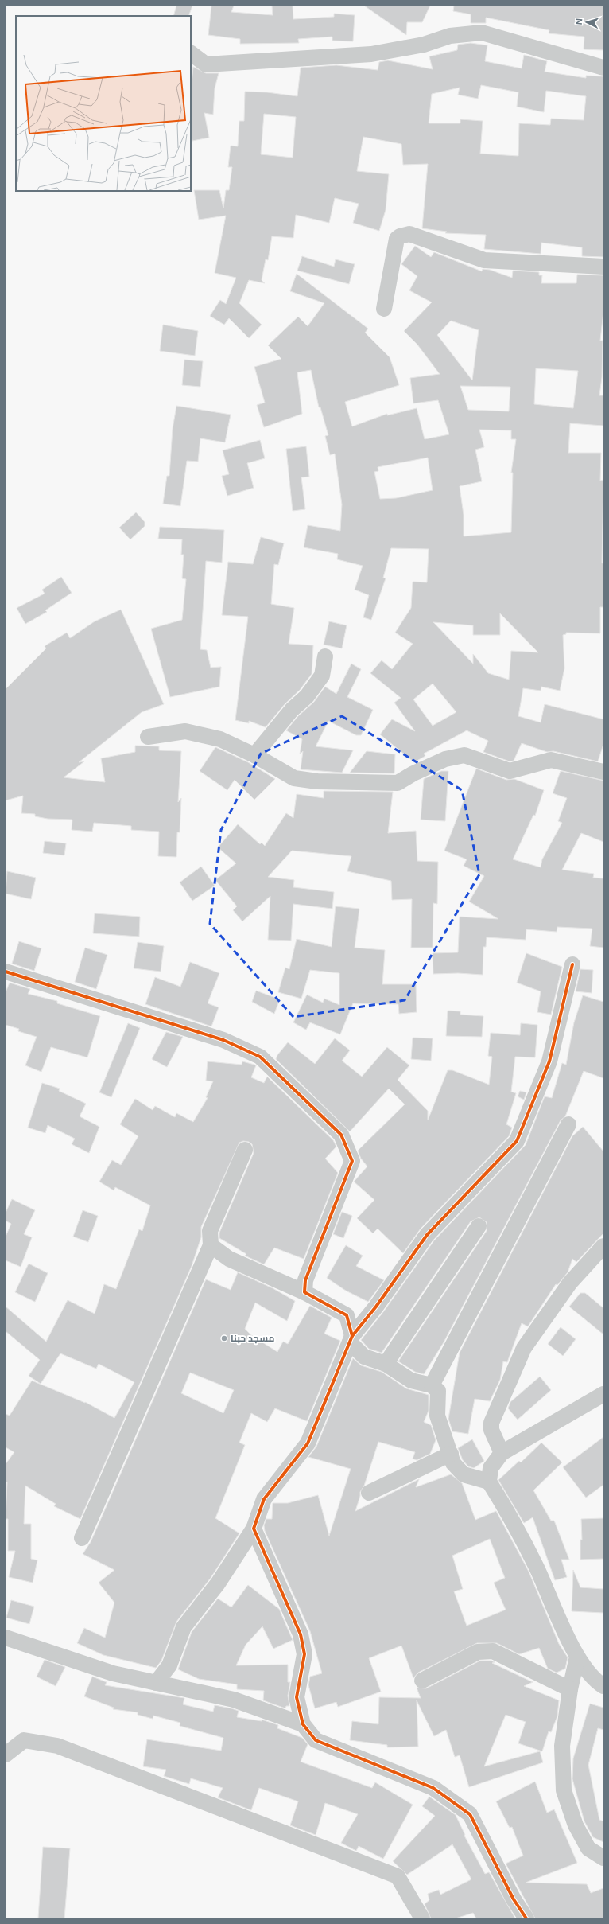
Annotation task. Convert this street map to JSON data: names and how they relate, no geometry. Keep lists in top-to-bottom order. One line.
{"places":["مسجد حبنا"],"north":"left"}
